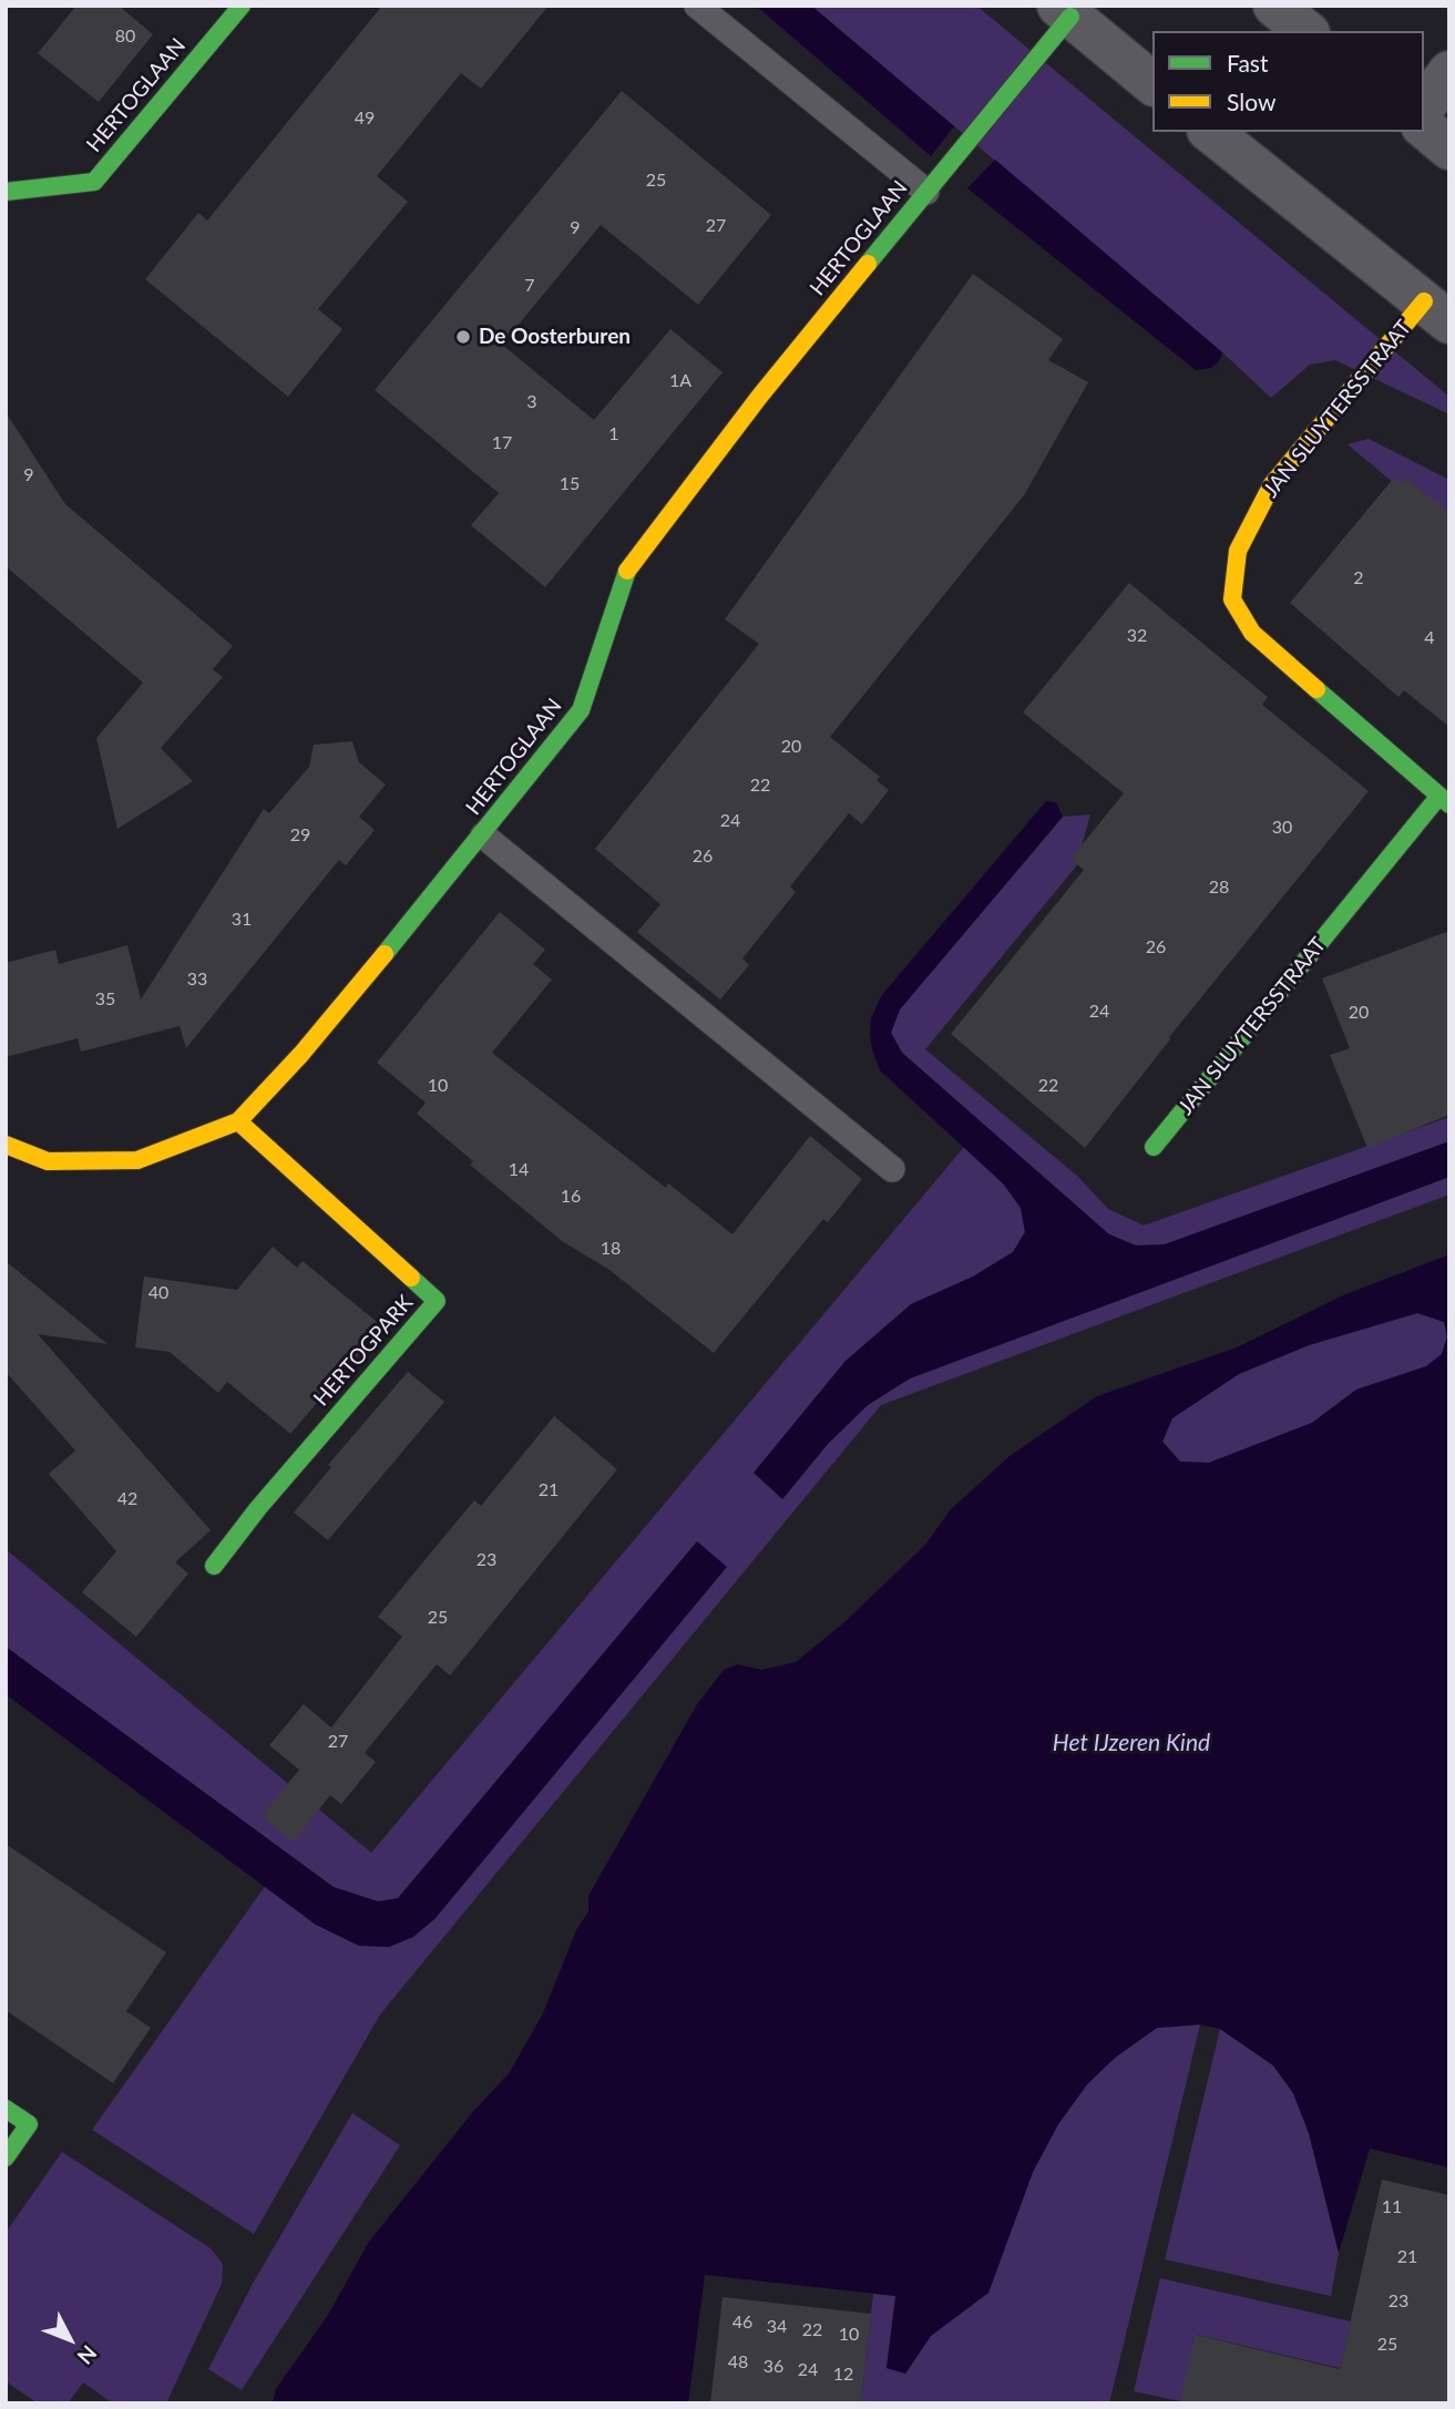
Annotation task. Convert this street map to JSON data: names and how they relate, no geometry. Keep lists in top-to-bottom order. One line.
{"streets":{"street":["HERTOGLAAN","JAN SLUYTERSSTRAAT","HERTOGPARK"]},"crossings":[["HERTOGLAAN","HERTOGPARK"]],"water":["Het IJzeren Kind"],"places":["De Oosterburen"],"house_numbers":["80","49","25","27","9","7","1A","3","1","17","9","15","2","32","4","20","22","24","30","29","26","28","31","26","33","35","24","20","10","22","14","16","18","40","21","42","23","25","27","11","21","23","46","34","22","10","25","48","36","24","12"],"legend":["Fast","Slow"],"north":"bottom right"}
